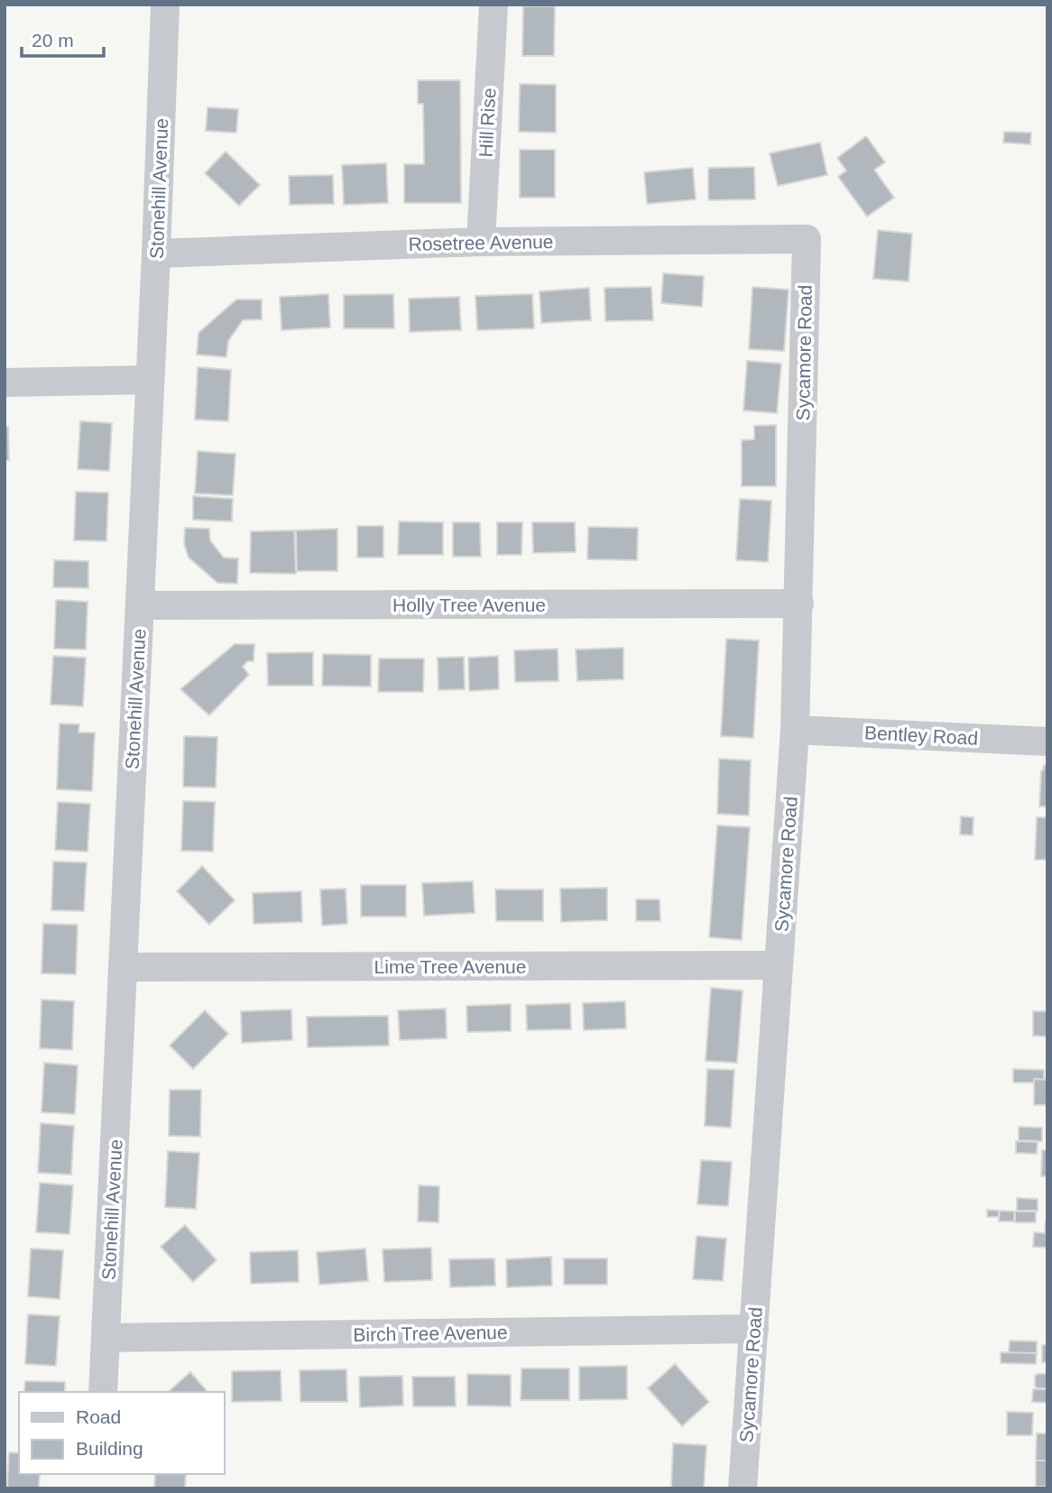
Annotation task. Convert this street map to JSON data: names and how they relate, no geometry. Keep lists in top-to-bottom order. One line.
{"streets":{"street":["Hill Rise","Stonehill Avenue","Rosetree Avenue","Sycamore Road","Holly Tree Avenue","Bentley Road","Lime Tree Avenue","Birch Tree Avenue"]},"crossings":[["Hill Rise","Rosetree Avenue"],["Stonehill Avenue","Rosetree Avenue"],["Stonehill Avenue","Holly Tree Avenue"],["Stonehill Avenue","Lime Tree Avenue"],["Stonehill Avenue","Birch Tree Avenue"],["Rosetree Avenue","Sycamore Road"],["Sycamore Road","Holly Tree Avenue"],["Sycamore Road","Bentley Road"],["Sycamore Road","Lime Tree Avenue"],["Sycamore Road","Birch Tree Avenue"]],"legend":["Road","Building"],"scale_bar":"20 m"}
